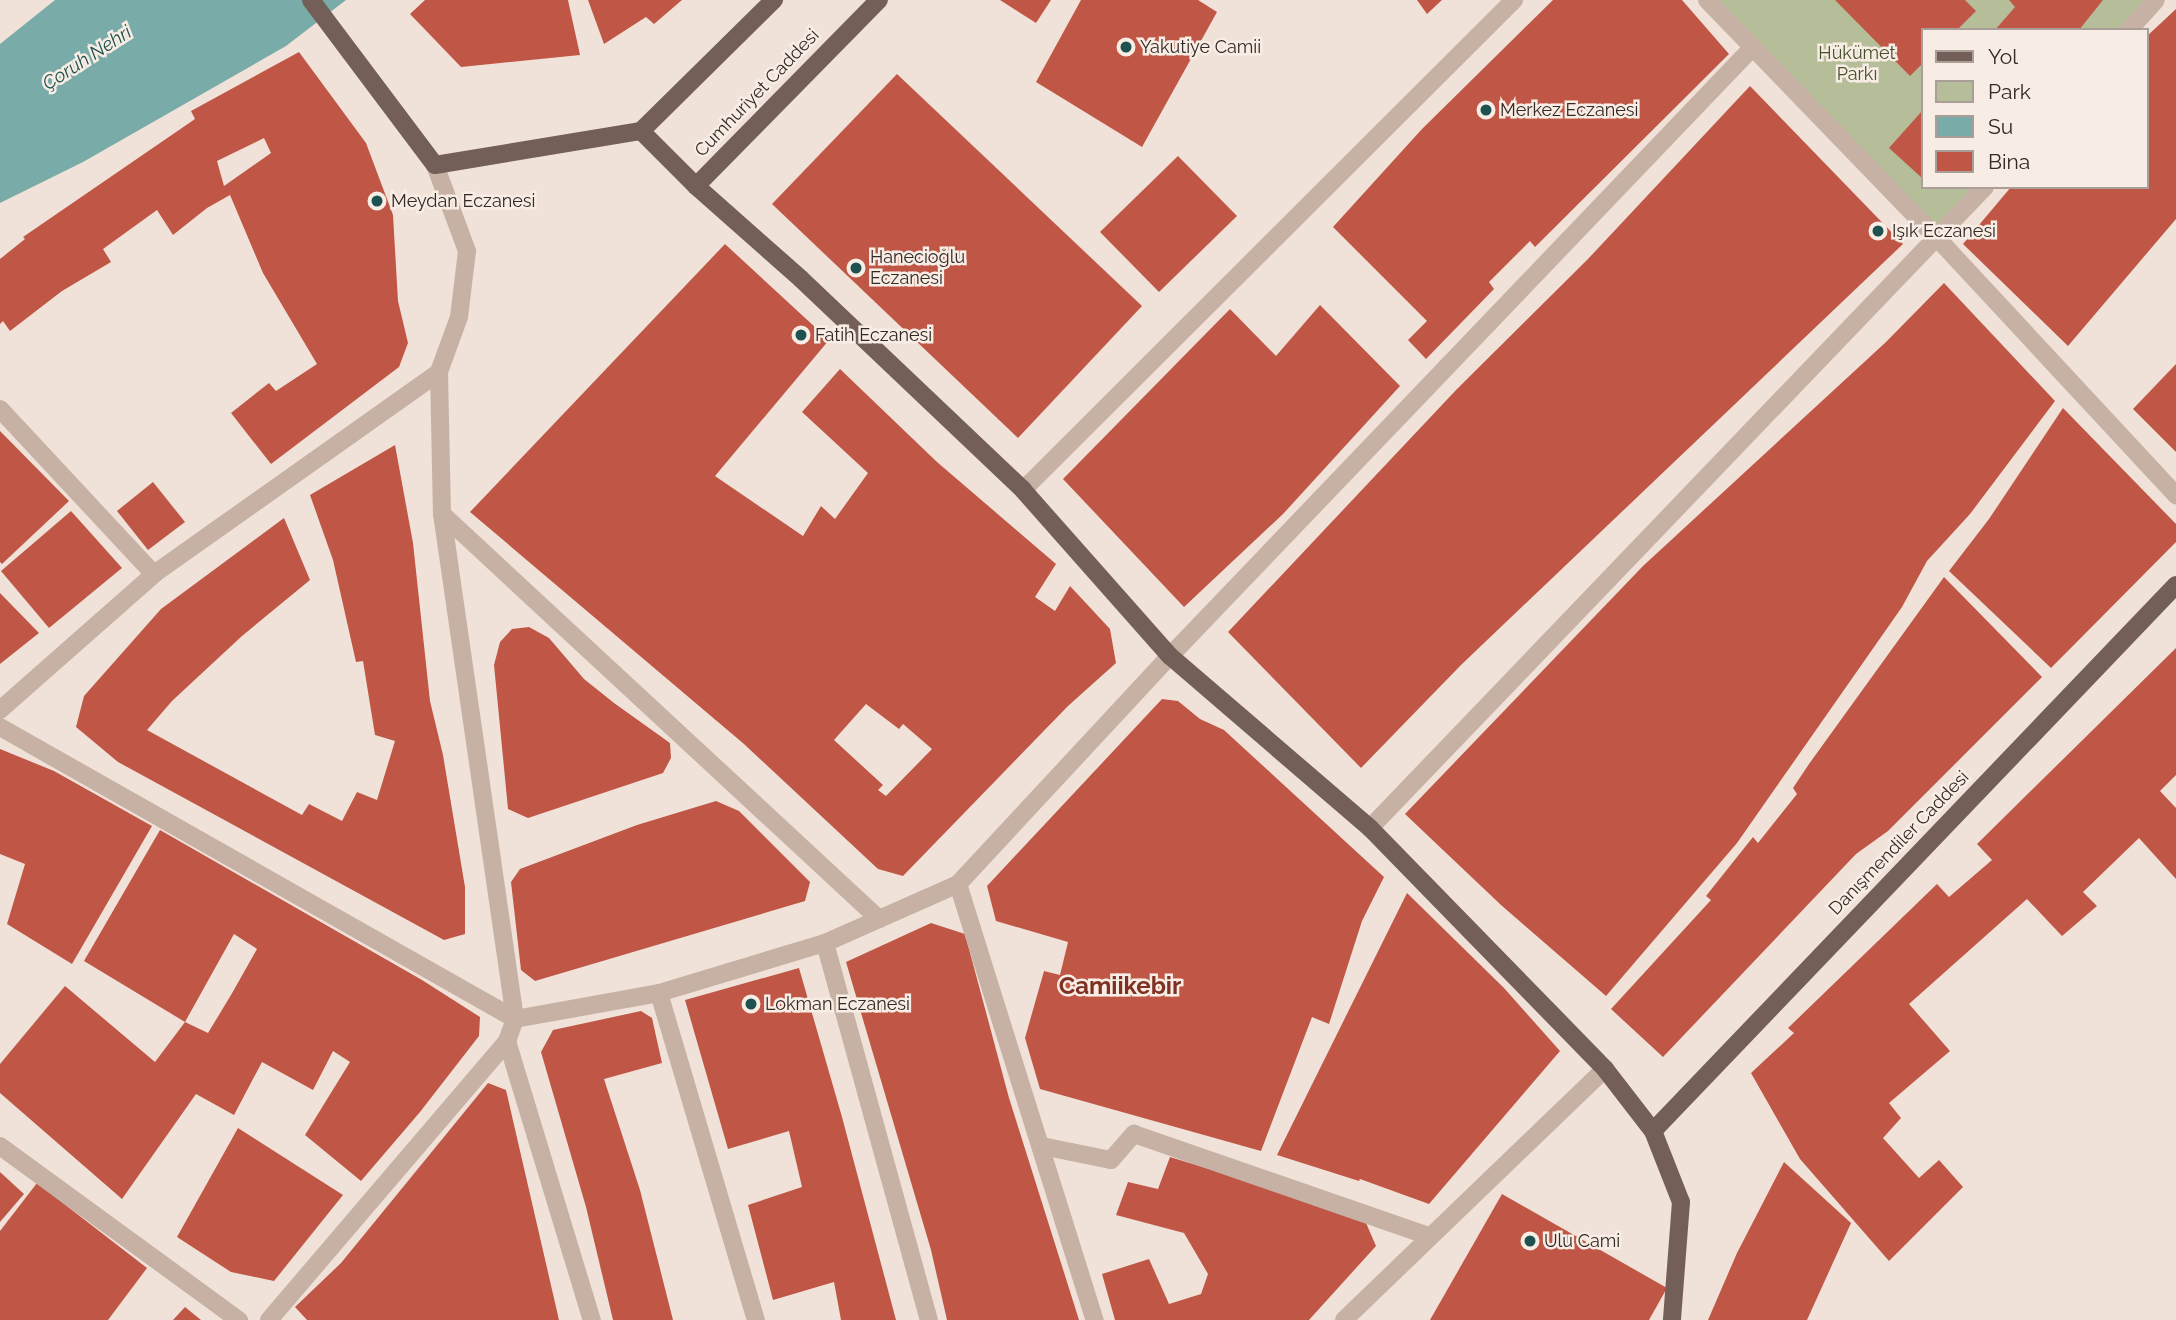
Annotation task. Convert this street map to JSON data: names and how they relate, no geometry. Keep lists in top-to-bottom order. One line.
{"streets":{"main road":["Cumhuriyet Caddesi","Danışmendiler Caddesi"]},"districts":["Camiikebir"],"water":["Çoruh Nehri"],"parks":["Hükümet Parkı"],"places":["Yakutiye Camii","Merkez Eczanesi","Meydan Eczanesi","Işık Eczanesi","Hanecioğlu Eczanesi","Fatih Eczanesi","Lokman Eczanesi","Ulu Cami"],"legend":["Yol","Park","Su","Bina"]}
